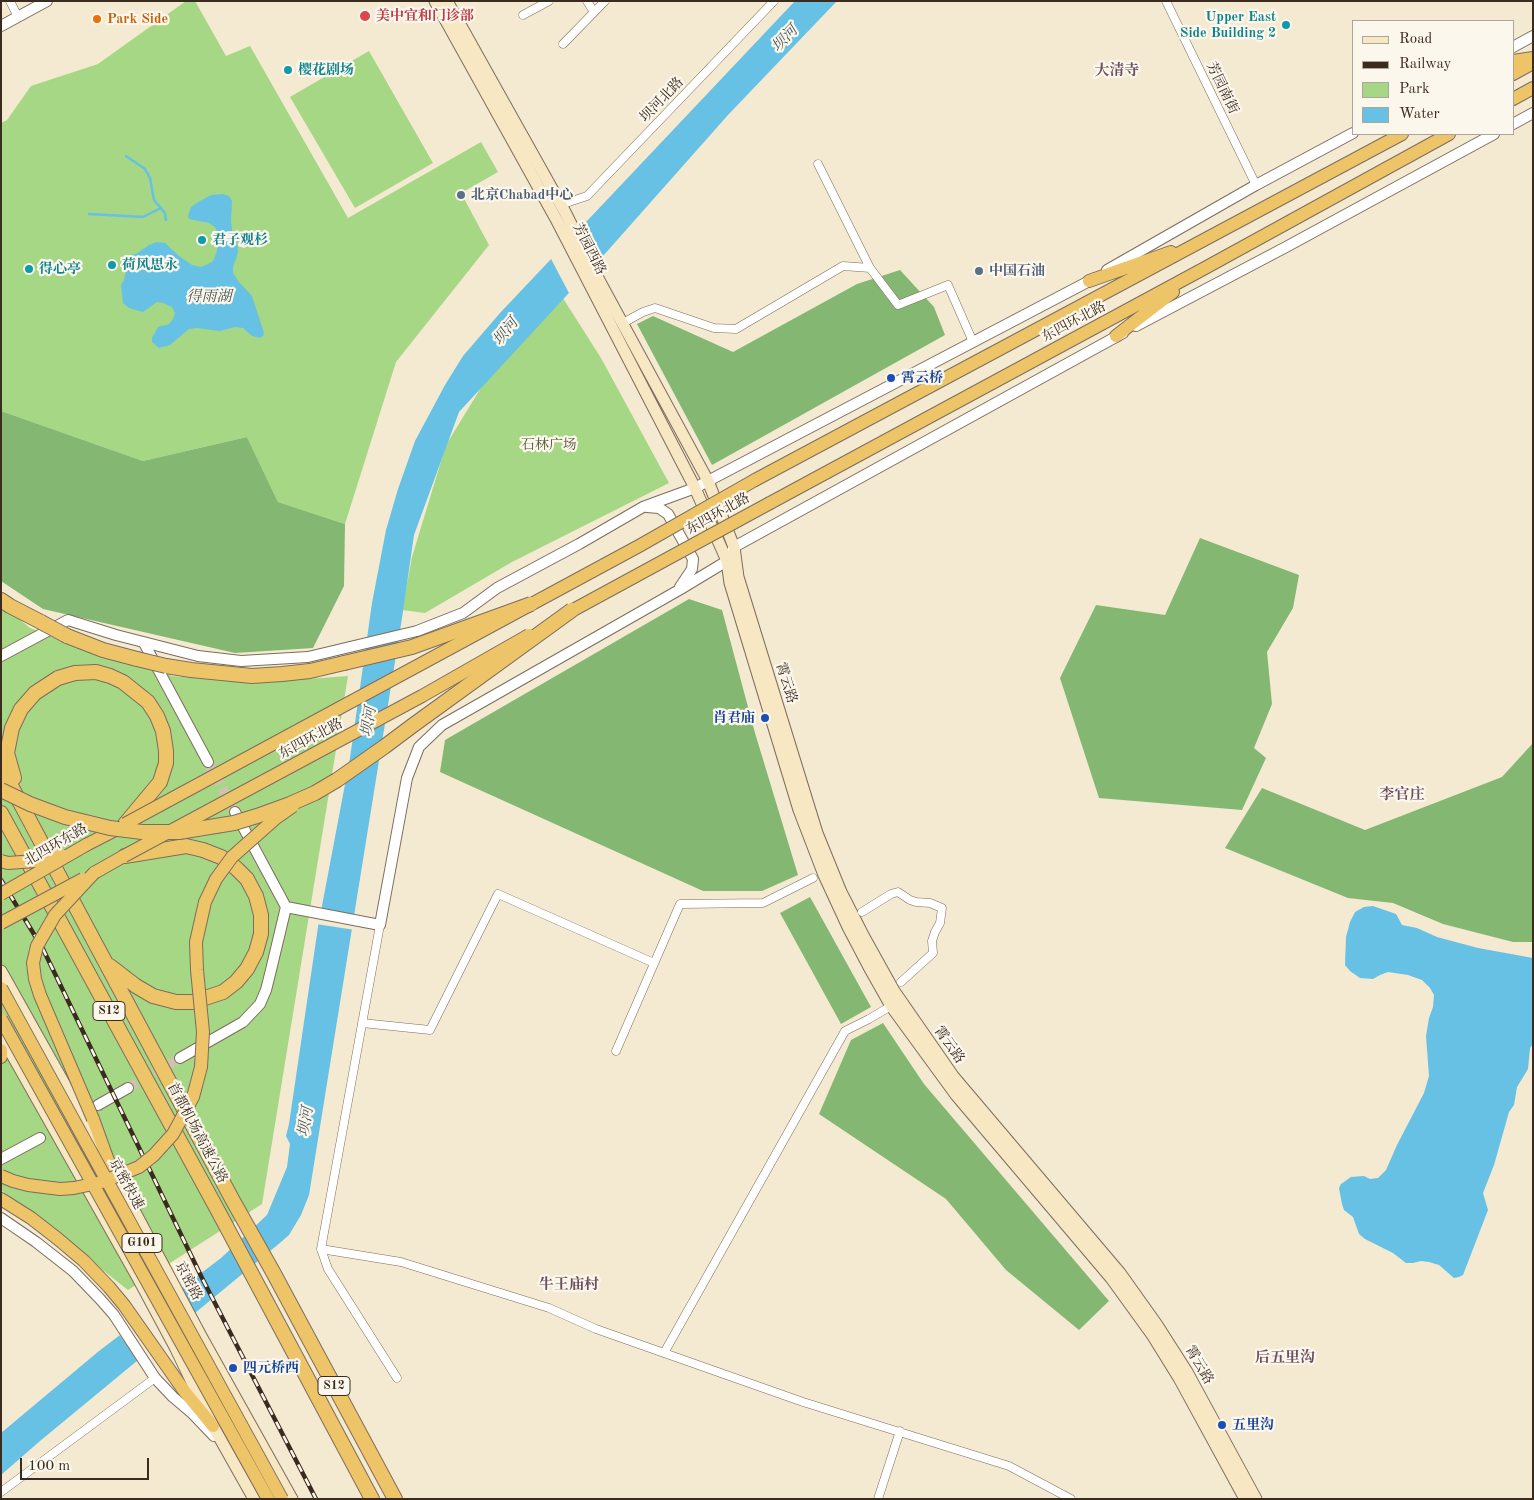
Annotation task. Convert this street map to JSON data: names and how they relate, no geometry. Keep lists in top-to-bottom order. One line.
{"streets":{"highway":["东四环北路","北四环东路","S12","首都机场高速公路","京密快速","G101"],"main road":["芳园西路","霄云路","京密路"],"street":["芳园南街","坝河北路"]},"crossings":[["坝河北路","芳园西路"],["芳园西路","霄云路"],["东四环北路","北四环东路"]],"districts":["大清寺","李官庄","牛王庙村","后五里沟"],"water":["坝河","得雨湖"],"parks":["石林广场"],"places":["美中宜和门诊部","Park Side","Upper East Side Building 2","樱花剧场","北京Chabad中心","君子观杉","荷风思永","得心亭","中国石油","霄云桥","肖君庙","四元桥西","五里沟"],"legend":["Road","Railway","Park","Water"],"scale_bar":"100 m"}
